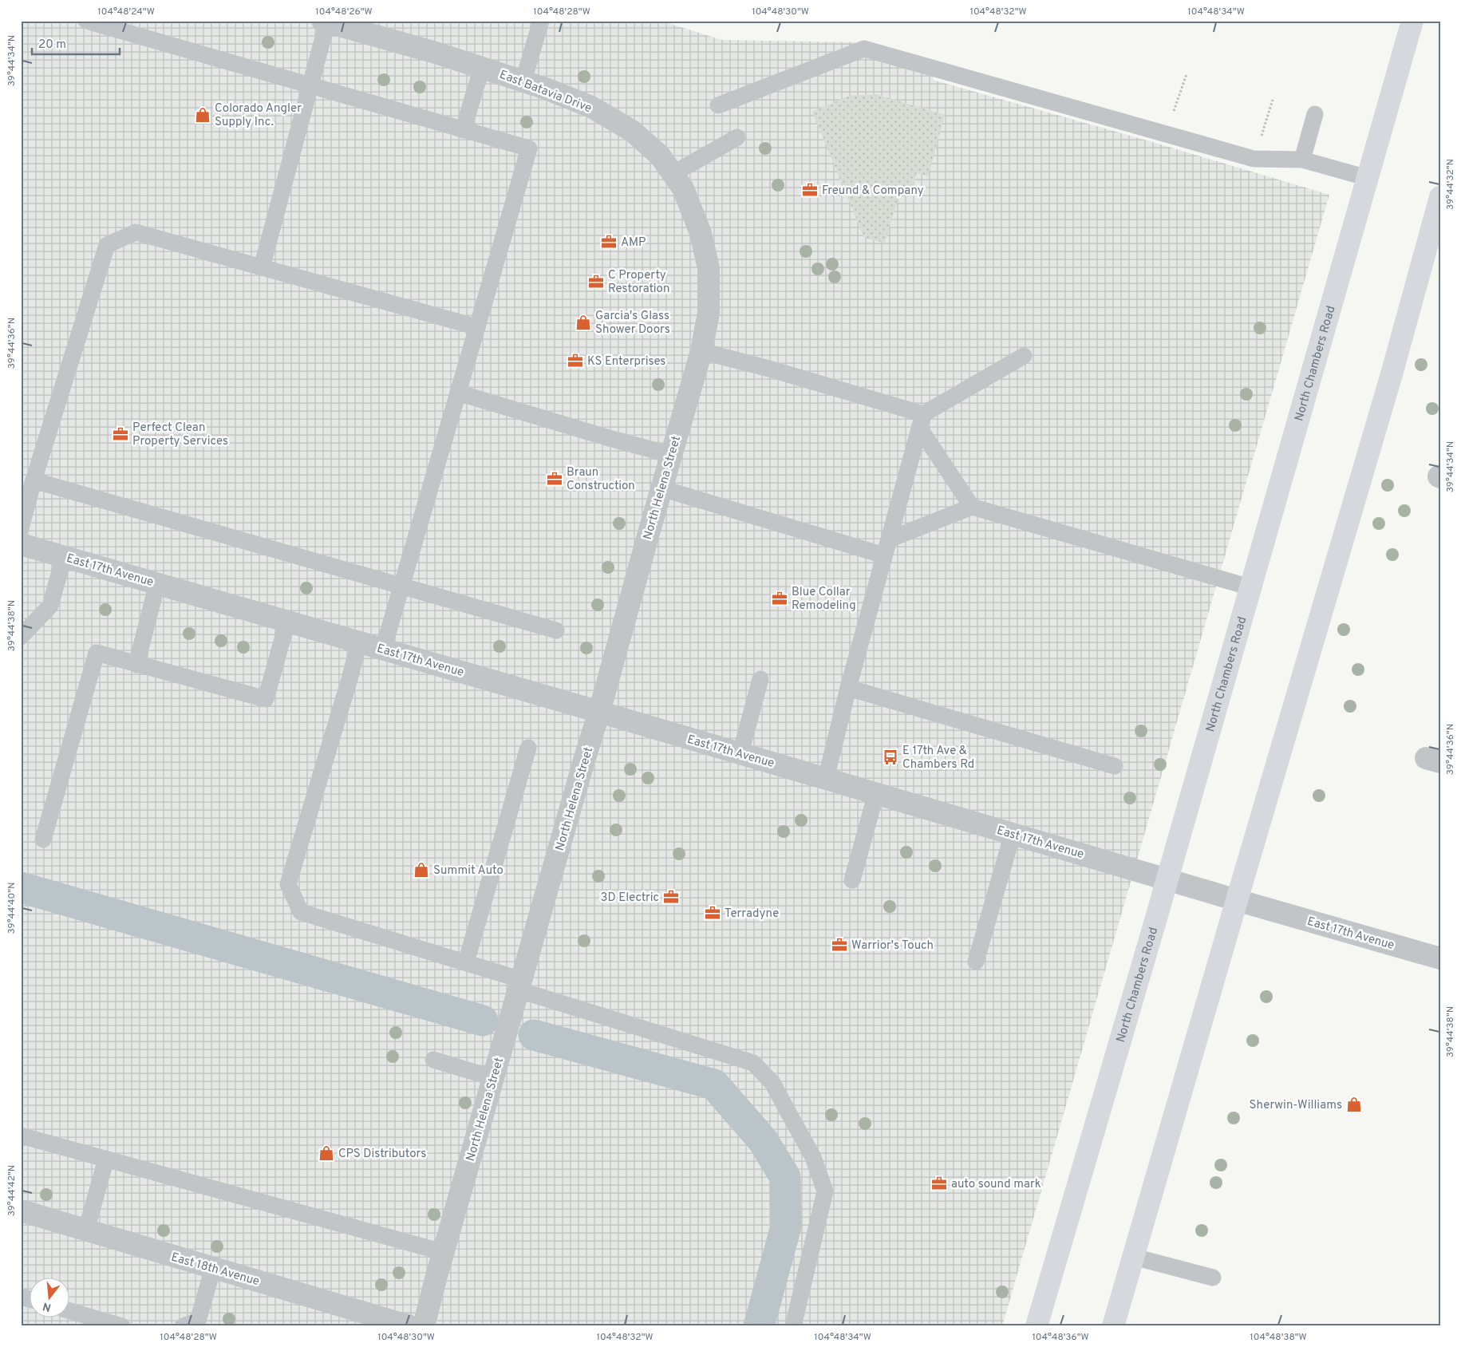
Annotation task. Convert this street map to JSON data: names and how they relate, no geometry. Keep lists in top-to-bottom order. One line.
{"streets":{"main road":["North Chambers Road"],"street":["East Batavia Drive","North Helena Street","East 17th Avenue","East 18th Avenue"]},"crossings":[["East Batavia Drive","North Helena Street"],["North Chambers Road","East 17th Avenue"],["North Helena Street","East 17th Avenue"]],"places":{"shop":["Colorado Angler Supply Inc.","Garcia's Glass Shower Doors","Summit Auto","Sherwin-Williams","CPS Distributors"],"office":["Freund & Company","AMP","C Property Restoration","KS Enterprises","Perfect Clean Property Services","Braun Construction","Blue Collar Remodeling","3D Electric","Terradyne","Warrior's Touch","auto sound mark"],"bus stop":["E 17th Ave & Chambers Rd"]},"scale_bar":"20 m","north":"bottom","coordinates":["104°48'24\"W","104°48'26\"W","104°48'28\"W","104°48'30\"W","104°48'32\"W","104°48'34\"W","39°44'34\"N","39°44'32\"N","39°44'36\"N","39°44'38\"N","39°44'40\"N","39°44'42\"N","104°48'36\"W","104°48'38\"W"]}
